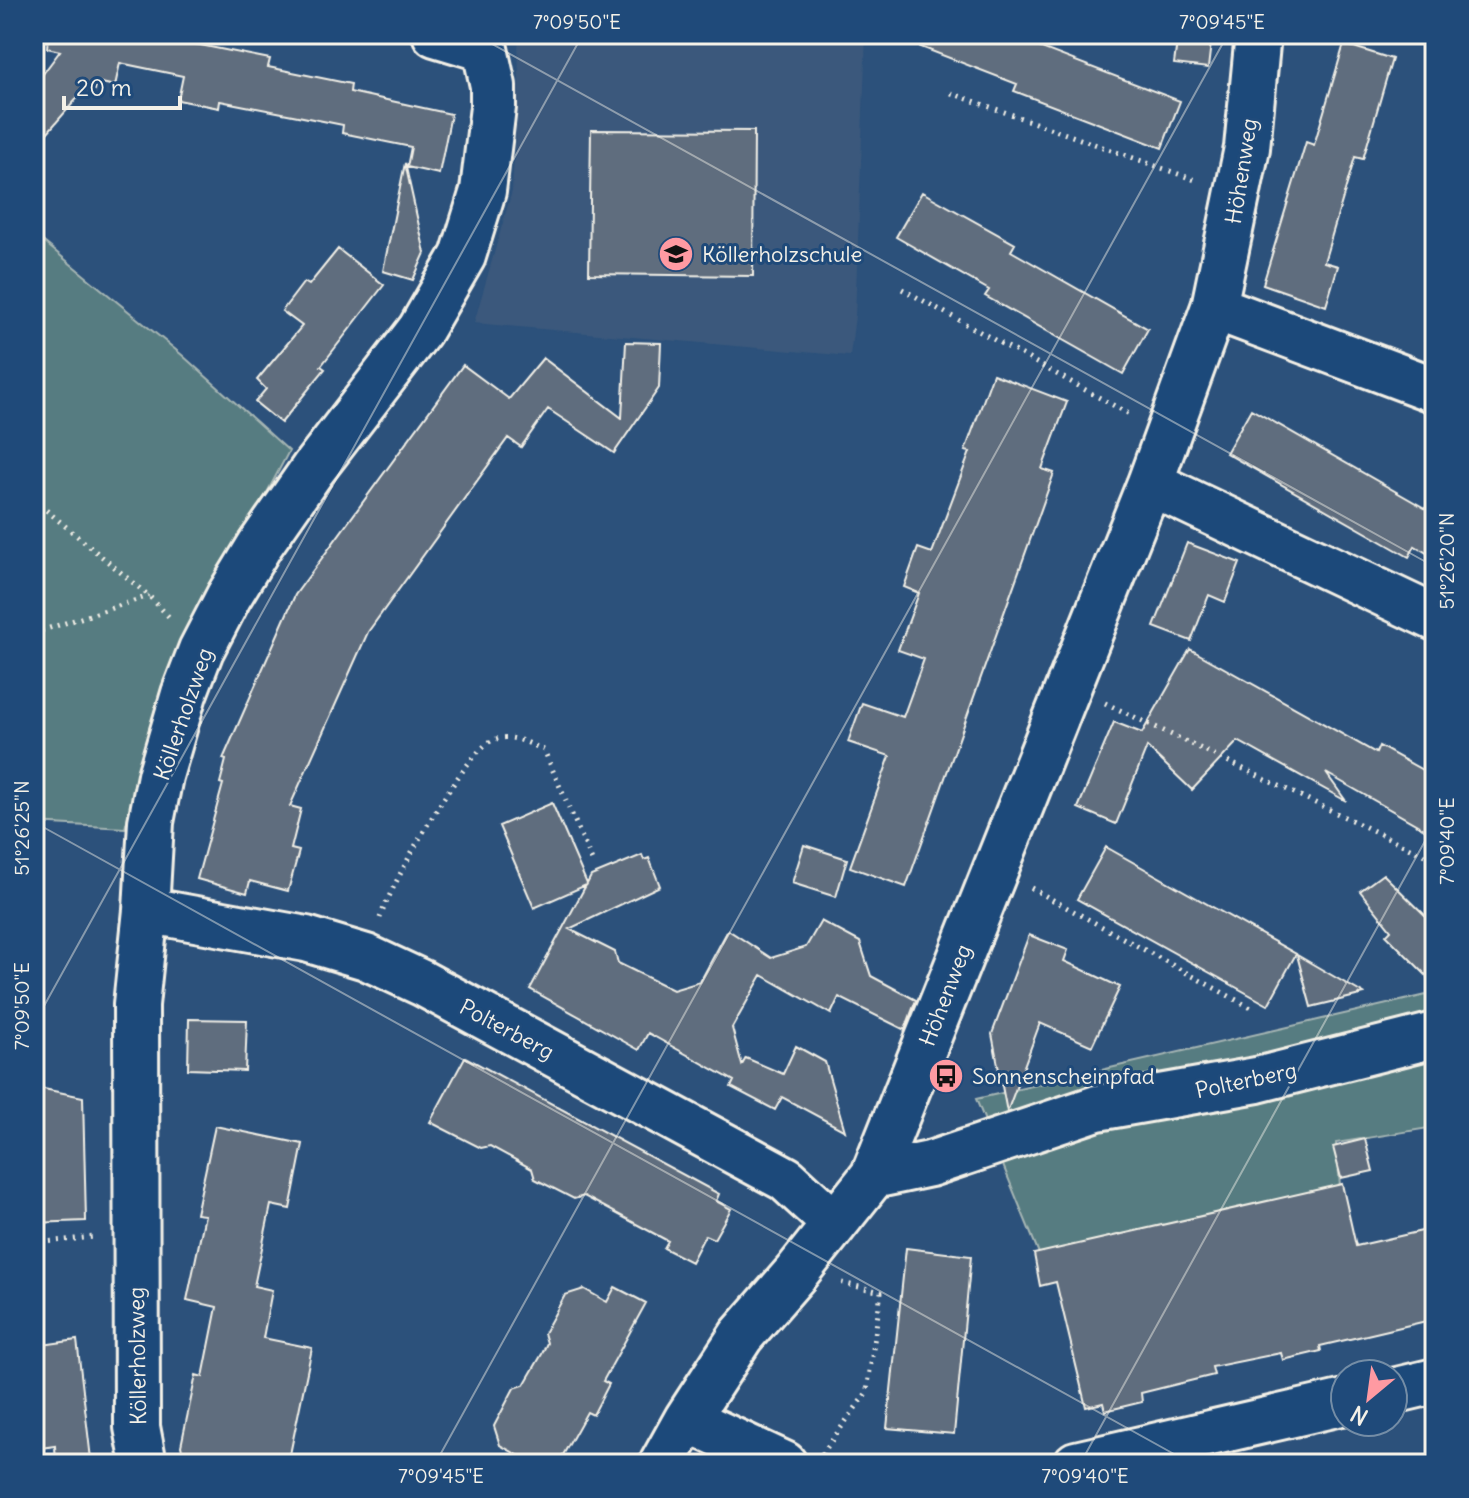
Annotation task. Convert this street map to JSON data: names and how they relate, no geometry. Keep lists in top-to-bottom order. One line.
{"streets":{"street":["Höhenweg","Köllerholzweg","Polterberg"]},"crossings":[["Höhenweg","Polterberg"],["Köllerholzweg","Polterberg"]],"places":{"school or university":["Köllerholzschule"],"bus stop":["Sonnenscheinpfad"]},"scale_bar":"20 m","north":"bottom left","coordinates":["7°09'50\"E","7°09'45\"E","51°26'20\"N","51°26'25\"N","7°09'40\"E"]}
